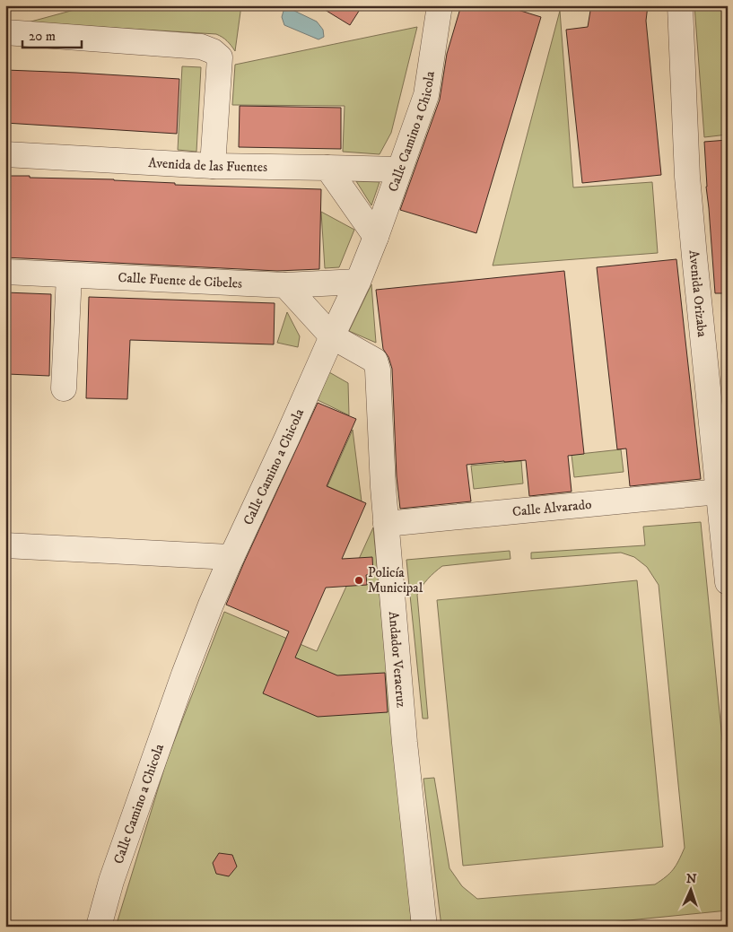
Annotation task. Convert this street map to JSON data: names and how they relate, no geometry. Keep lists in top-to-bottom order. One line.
{"streets":{"street":["Calle Camino a Chicola","Avenida de las Fuentes","Calle Fuente de Cibeles","Avenida Orizaba","Calle Alvarado","Andador Veracruz"]},"crossings":[["Calle Camino a Chicola","Avenida de las Fuentes"],["Calle Camino a Chicola","Calle Fuente de Cibeles"],["Calle Camino a Chicola","Andador Veracruz"],["Avenida Orizaba","Calle Alvarado"],["Calle Alvarado","Andador Veracruz"]],"places":["Policía Municipal"],"scale_bar":"20 m","north":"top"}
